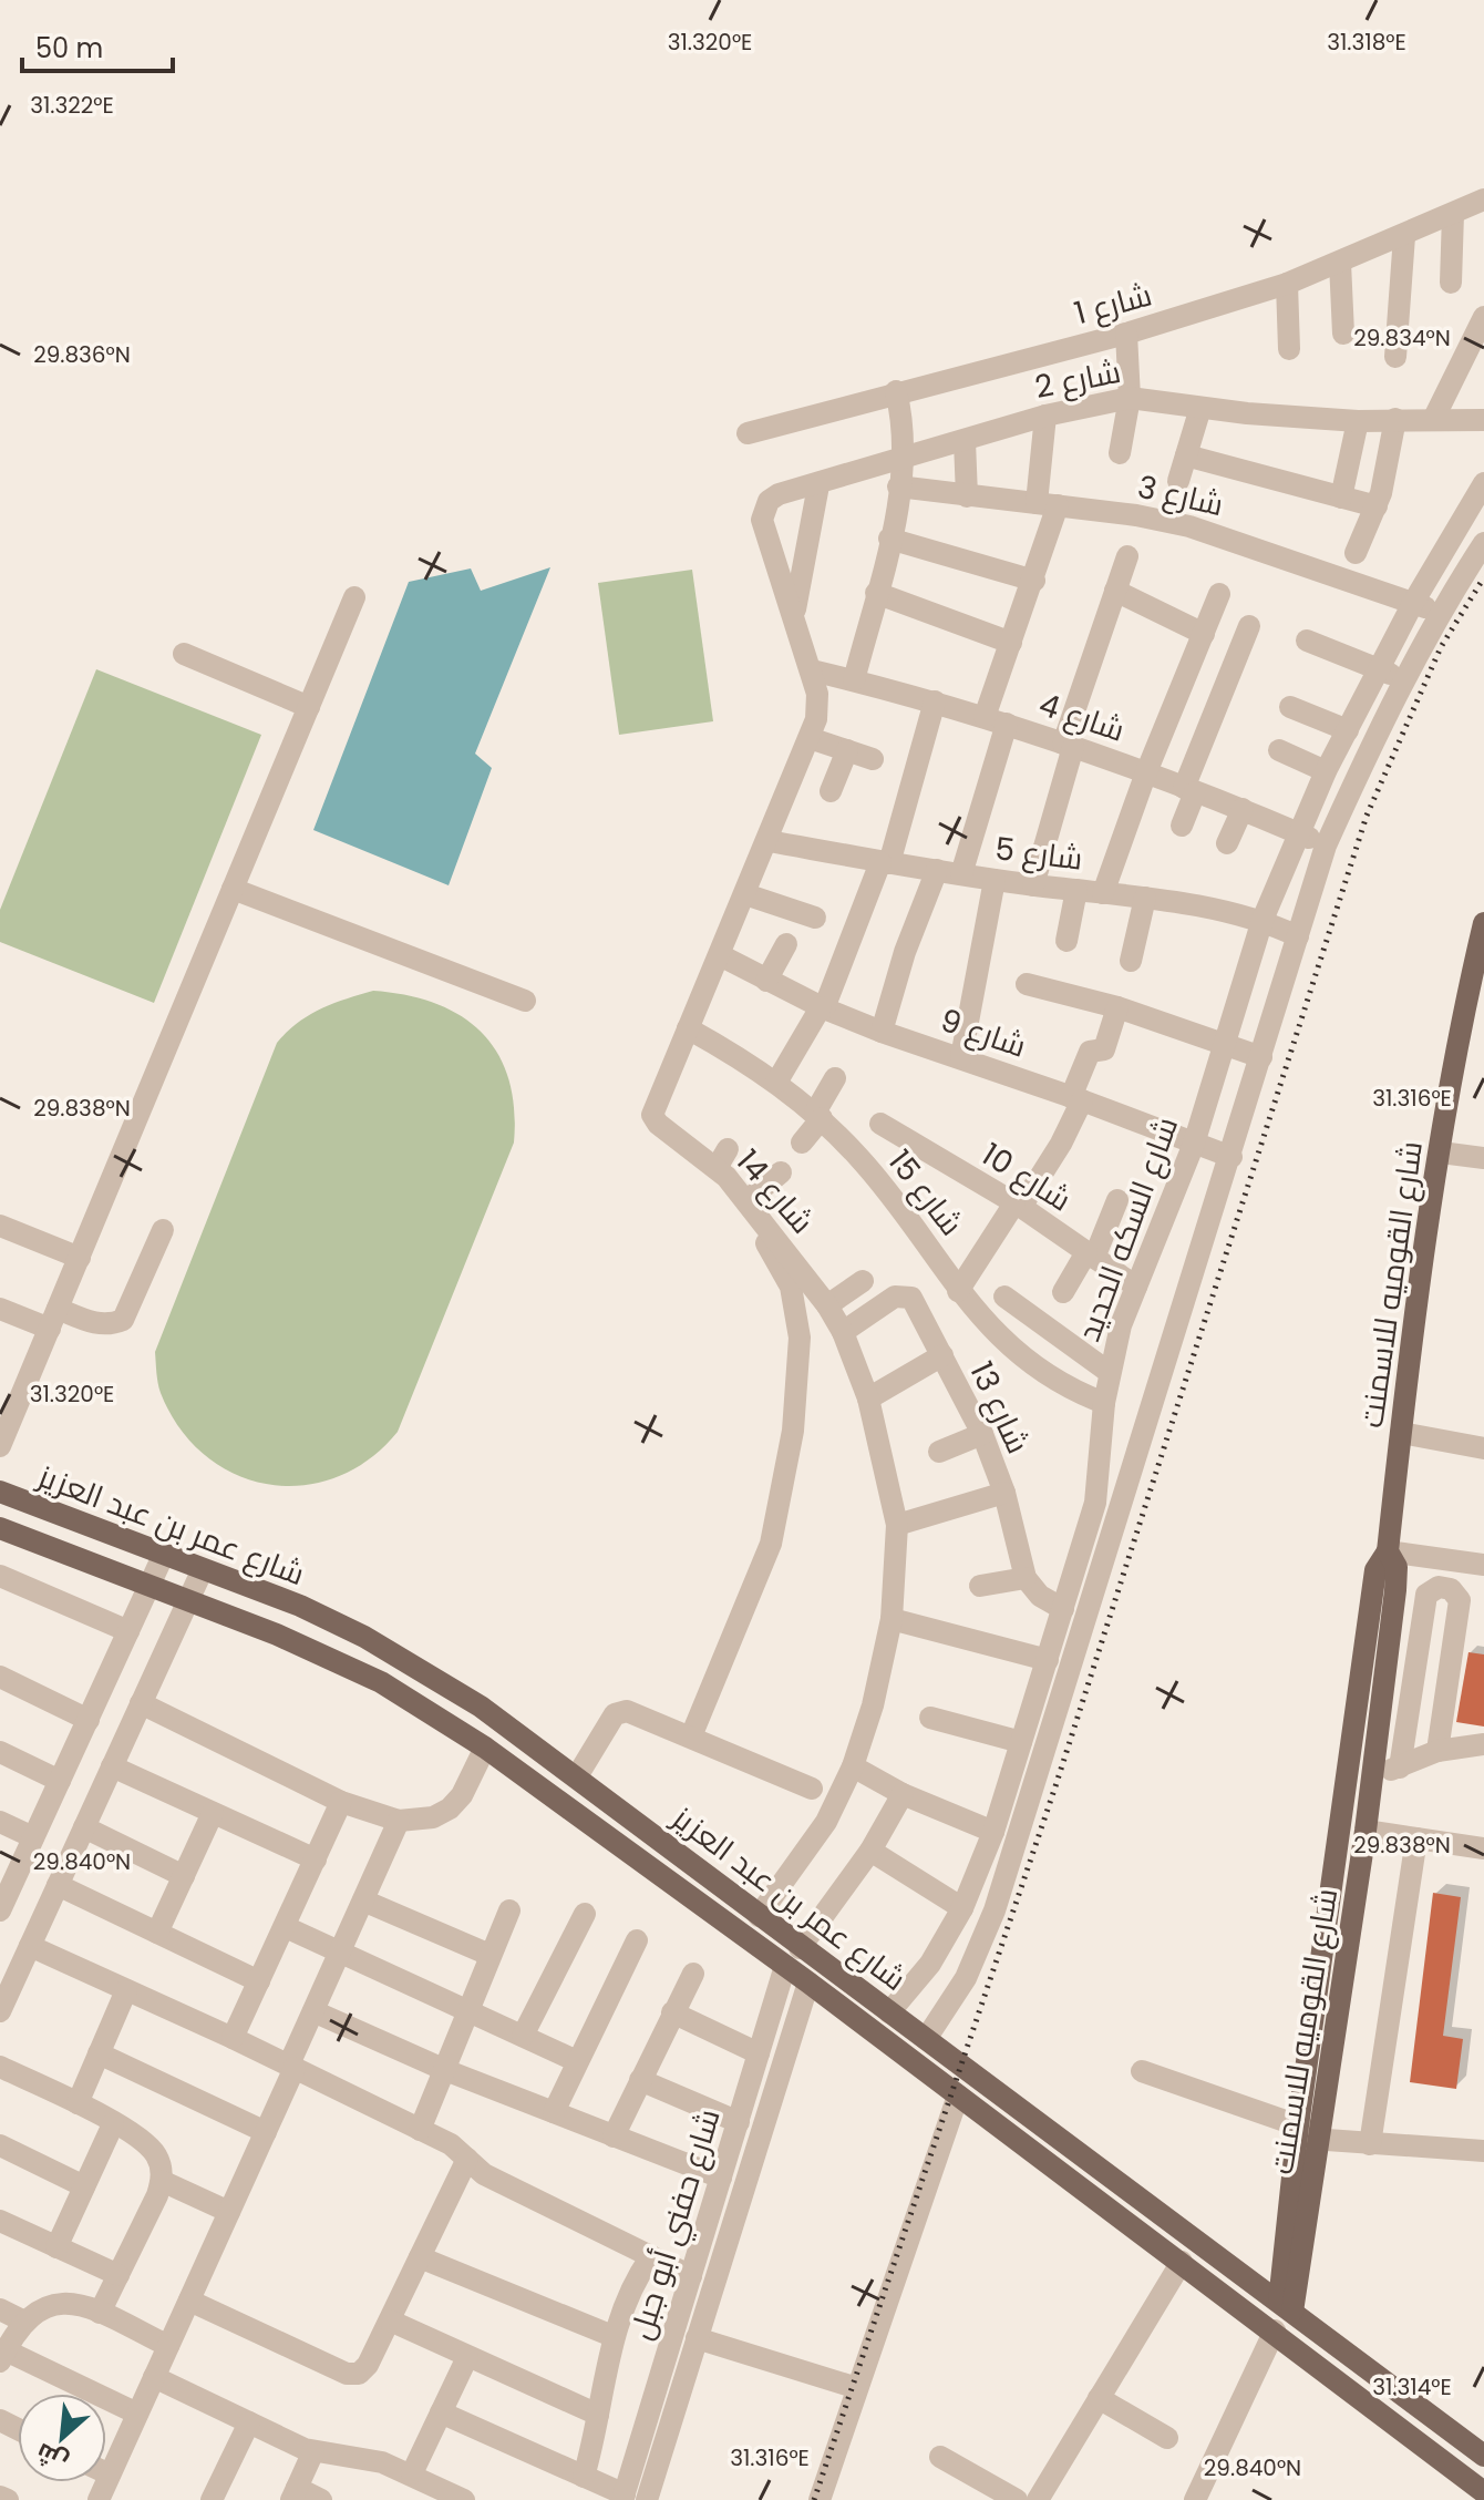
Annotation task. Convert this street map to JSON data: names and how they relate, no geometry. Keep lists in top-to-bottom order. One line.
{"streets":{"main road":["شارع القوميه للاسمنت","شارع عمر بن عبد العزيز"],"street":["شارع 1","شارع 2","شارع 3","شارع 4","شارع 5","شارع 9","شارع 10","شارع 14","شارع 15","شارع السكه الحديد","شارع 13","شارع حفني أبو جبل"]},"crossings":[["شارع 2","شارع 14"],["شارع 3","شارع السكه الحديد"],["شارع 4","شارع 14"],["شارع 4","شارع السكه الحديد"],["شارع 5","شارع 14"],["شارع 5","شارع السكه الحديد"],["شارع 9","شارع 14"],["شارع 9","شارع السكه الحديد"],["شارع 10","شارع السكه الحديد"],["شارع 14","شارع 15"],["شارع 14","شارع 13"],["شارع 14","شارع عمر بن عبد العزيز"],["شارع 15","شارع السكه الحديد"],["شارع السكه الحديد","شارع عمر بن عبد العزيز"],["شارع القوميه للاسمنت","شارع عمر بن عبد العزيز"],["شارع عمر بن عبد العزيز","شارع حفني أبو جبل"]],"scale_bar":"50 m","north":"bottom left","coordinates":["31.320°E","31.318°E","31.322°E","29.834°N","29.836°N","31.316°E","29.838°N","29.840°N","31.314°E"]}
